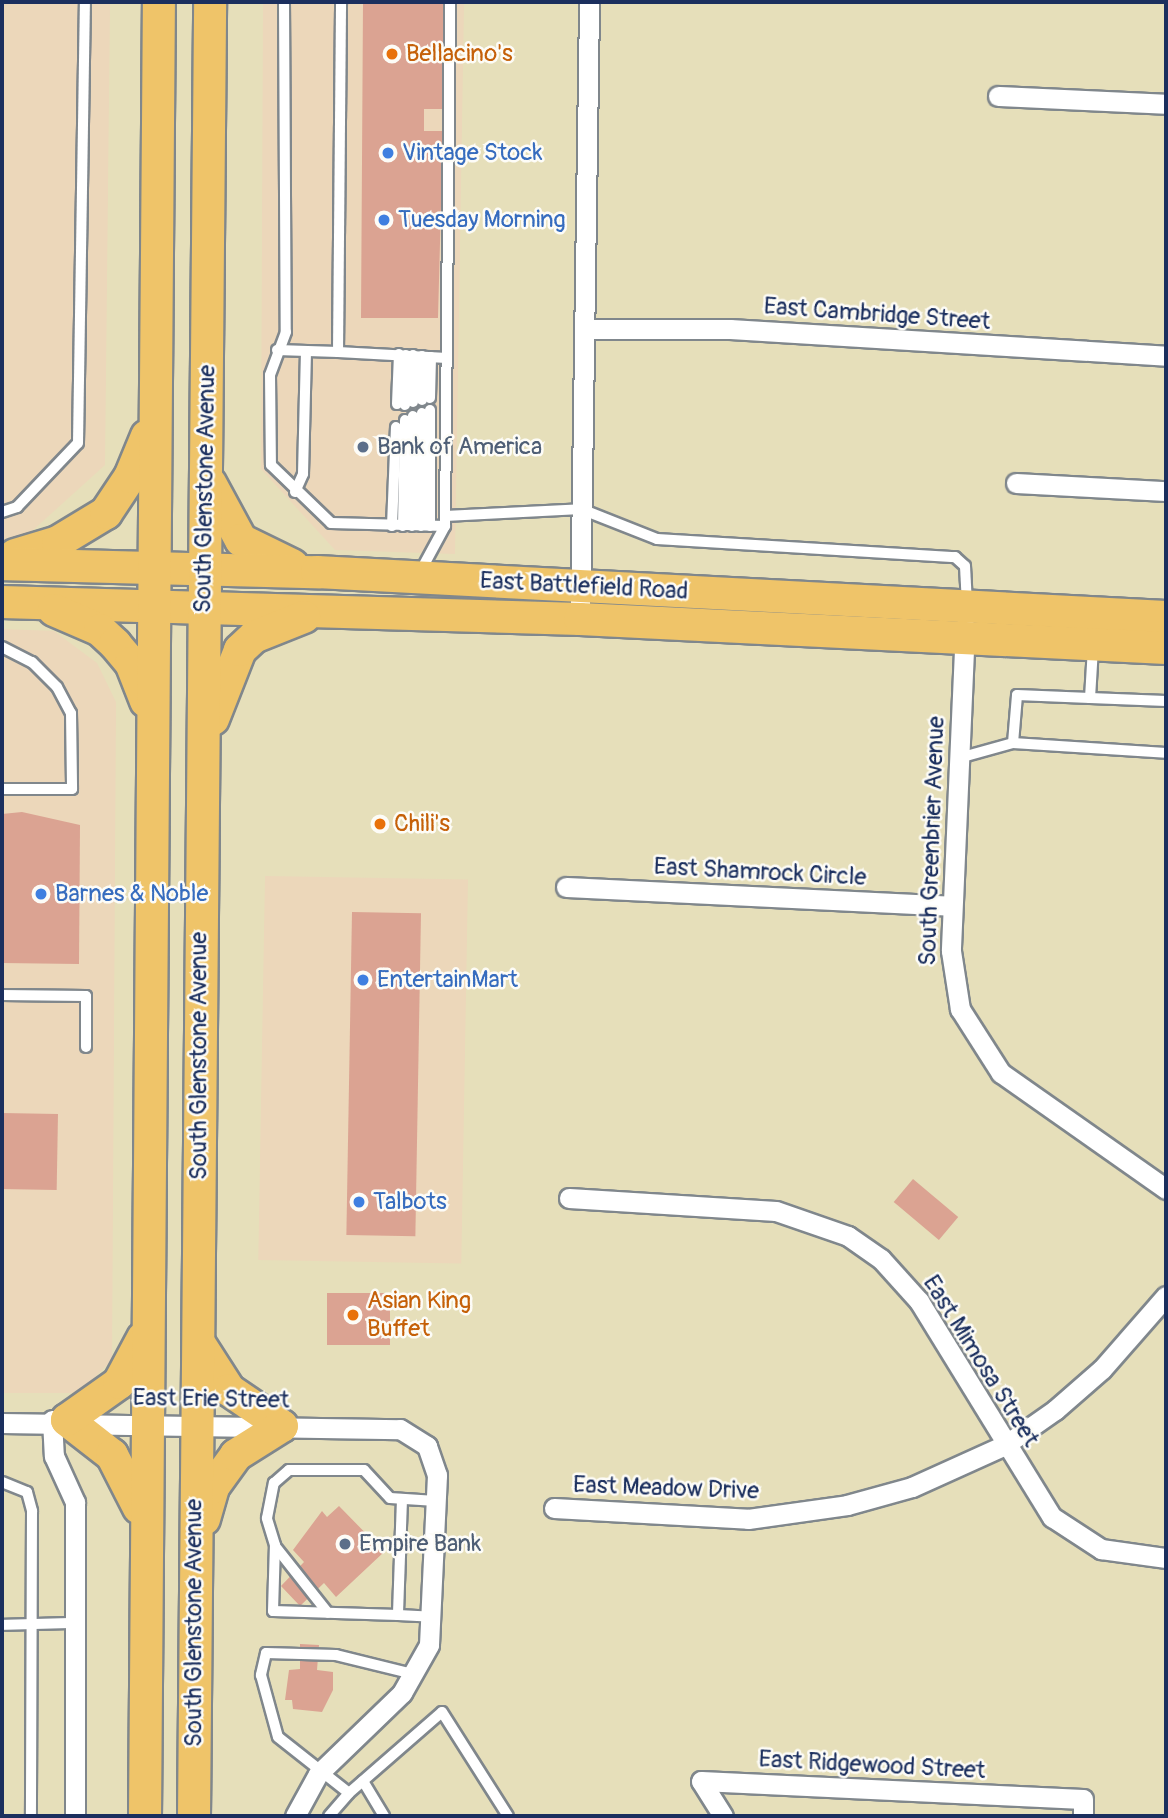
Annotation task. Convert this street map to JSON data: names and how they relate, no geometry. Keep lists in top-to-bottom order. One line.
{"streets":{"main road":["South Glenstone Avenue","East Battlefield Road"],"street":["East Cambridge Street","South Greenbrier Avenue","East Shamrock Circle","East Mimosa Street","East Erie Street","East Meadow Drive","East Ridgewood Street"]},"crossings":[["South Glenstone Avenue","East Battlefield Road"],["South Glenstone Avenue","East Erie Street"],["East Battlefield Road","South Greenbrier Avenue"],["South Greenbrier Avenue","East Shamrock Circle"],["East Mimosa Street","East Meadow Drive"]],"places":["Bellacino's","Vintage Stock","Tuesday Morning","Bank of America","Chili's","Barnes & Noble","EntertainMart","Talbots","Asian King Buffet","Empire Bank"]}
